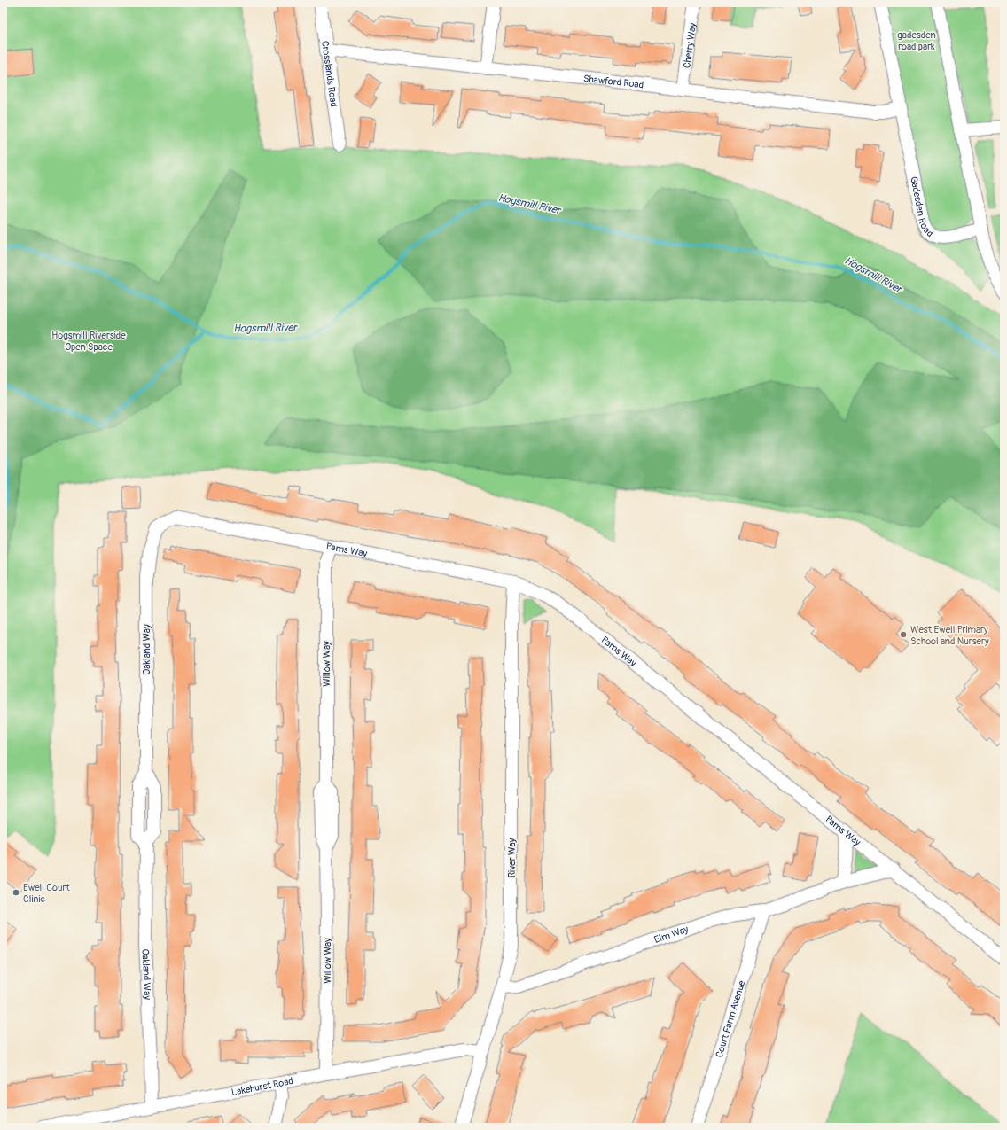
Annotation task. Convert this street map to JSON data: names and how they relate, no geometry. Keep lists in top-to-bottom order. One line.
{"streets":{"street":["Cherry Way","Crosslands Road","Shawford Road","Gadesden Road","Pams Way","Oakland Way","Willow Way","River Way","Elm Way","Court Farm Avenue","Lakehurst Road"]},"crossings":[["Cherry Way","Shawford Road"],["Crosslands Road","Shawford Road"],["Shawford Road","Gadesden Road"],["Pams Way","Oakland Way"],["Pams Way","Willow Way"],["Pams Way","River Way"],["Pams Way","Elm Way"],["Oakland Way","Lakehurst Road"],["Willow Way","Lakehurst Road"],["River Way","Elm Way"],["River Way","Lakehurst Road"],["Elm Way","Court Farm Avenue"]],"water":["Hogsmill River"],"parks":["gadesden road park","Hogsmill Riverside Open Space"],"places":["West Ewell Primary School and Nursery","Ewell Court Clinic"]}
